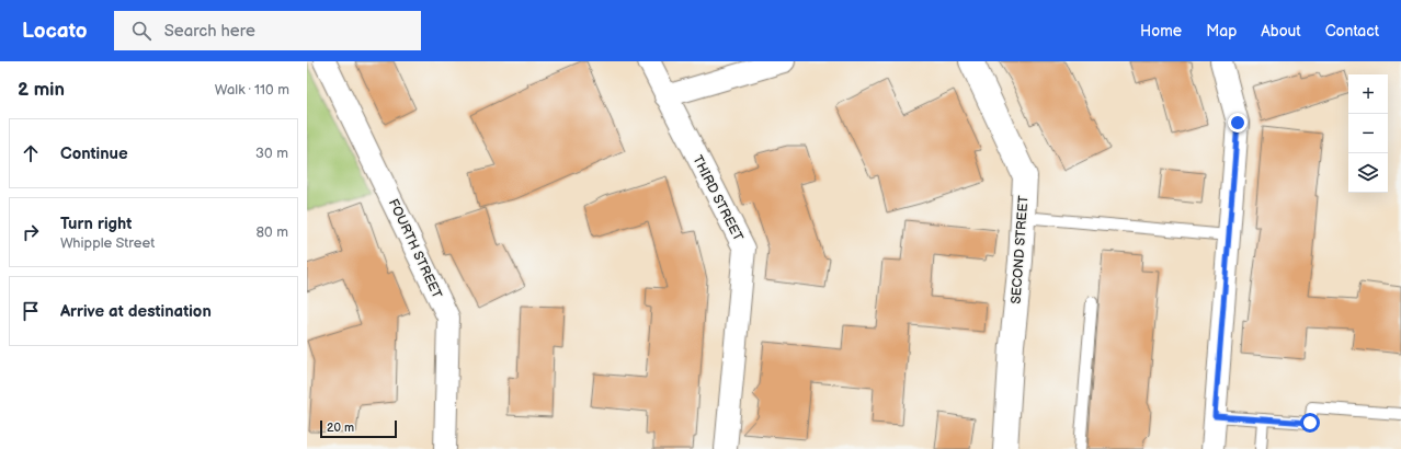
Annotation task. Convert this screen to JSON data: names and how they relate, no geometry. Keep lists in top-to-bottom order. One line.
{"streets":{"street":["THIRD STREET","FOURTH STREET","SECOND STREET"]},"scale_bar":"20 m","page":{"header":"Locato","search":"Search here","nav":["Home","Map","About","Contact"],"heading":["2 min","Walk · 110 m"],"map_buttons":["+","−"],"list":[["Continue","30 m"],["Turn right","Whipple Street","80 m"],"Arrive at destination"],"scale":"20 m"}}
